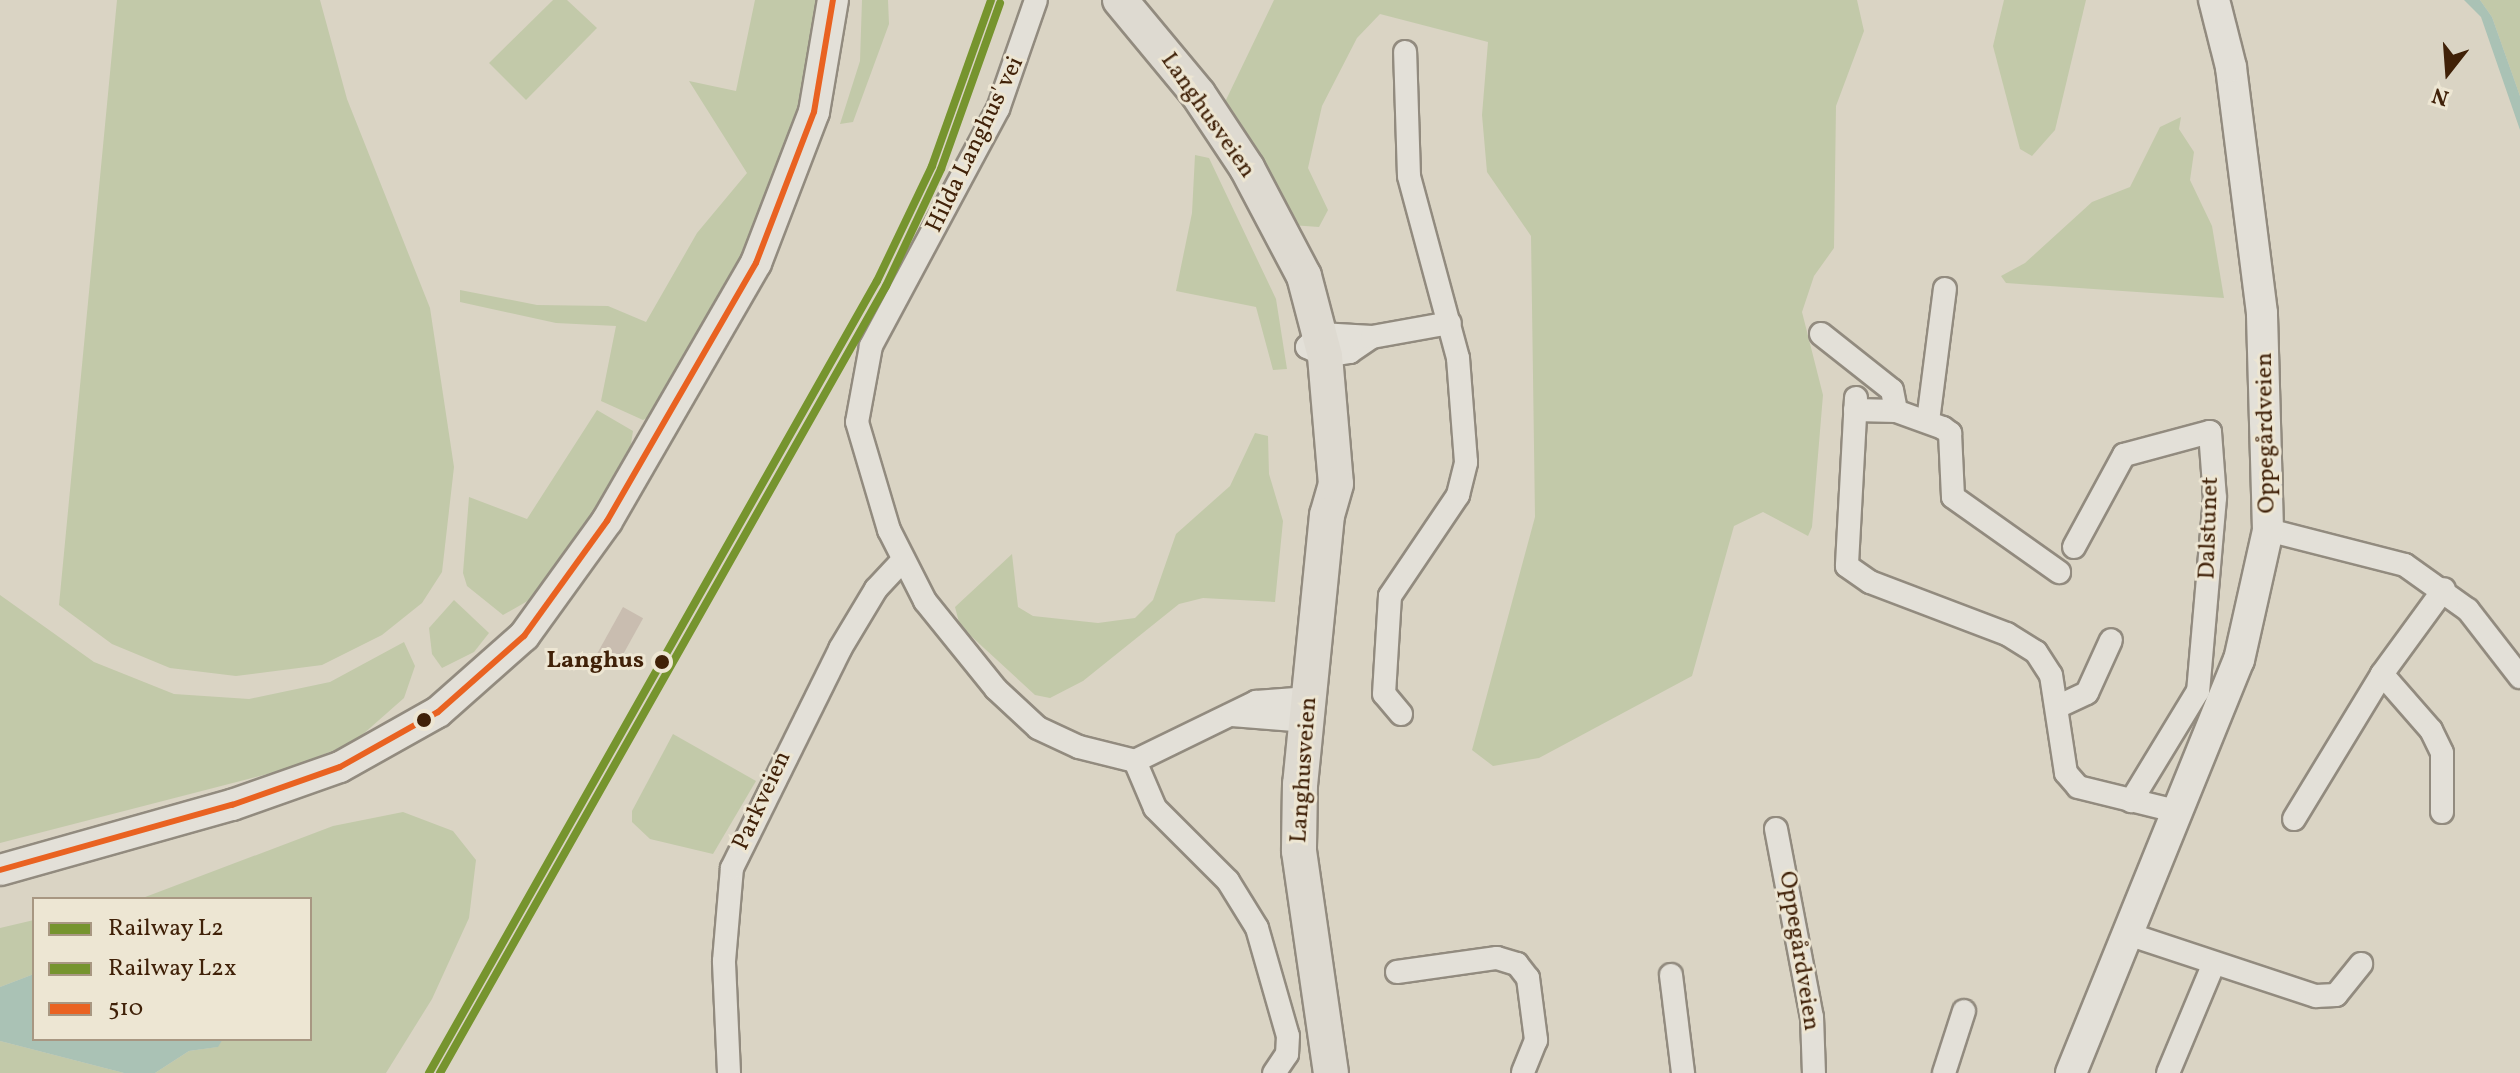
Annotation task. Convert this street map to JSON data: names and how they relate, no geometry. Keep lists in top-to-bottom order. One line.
{"streets":{"main road":["Langhusveien","Oppegårdveien"],"street":["Hilda Langhus' vei","Dalstunet","Parkveien"]},"crossings":[["Hilda Langhus' vei","Parkveien"]],"places":["Langhus"],"lines":["rail line L2","transit line 510","rail line L2x"],"legend":["Railway L2","Railway L2x","510"],"north":"bottom"}
